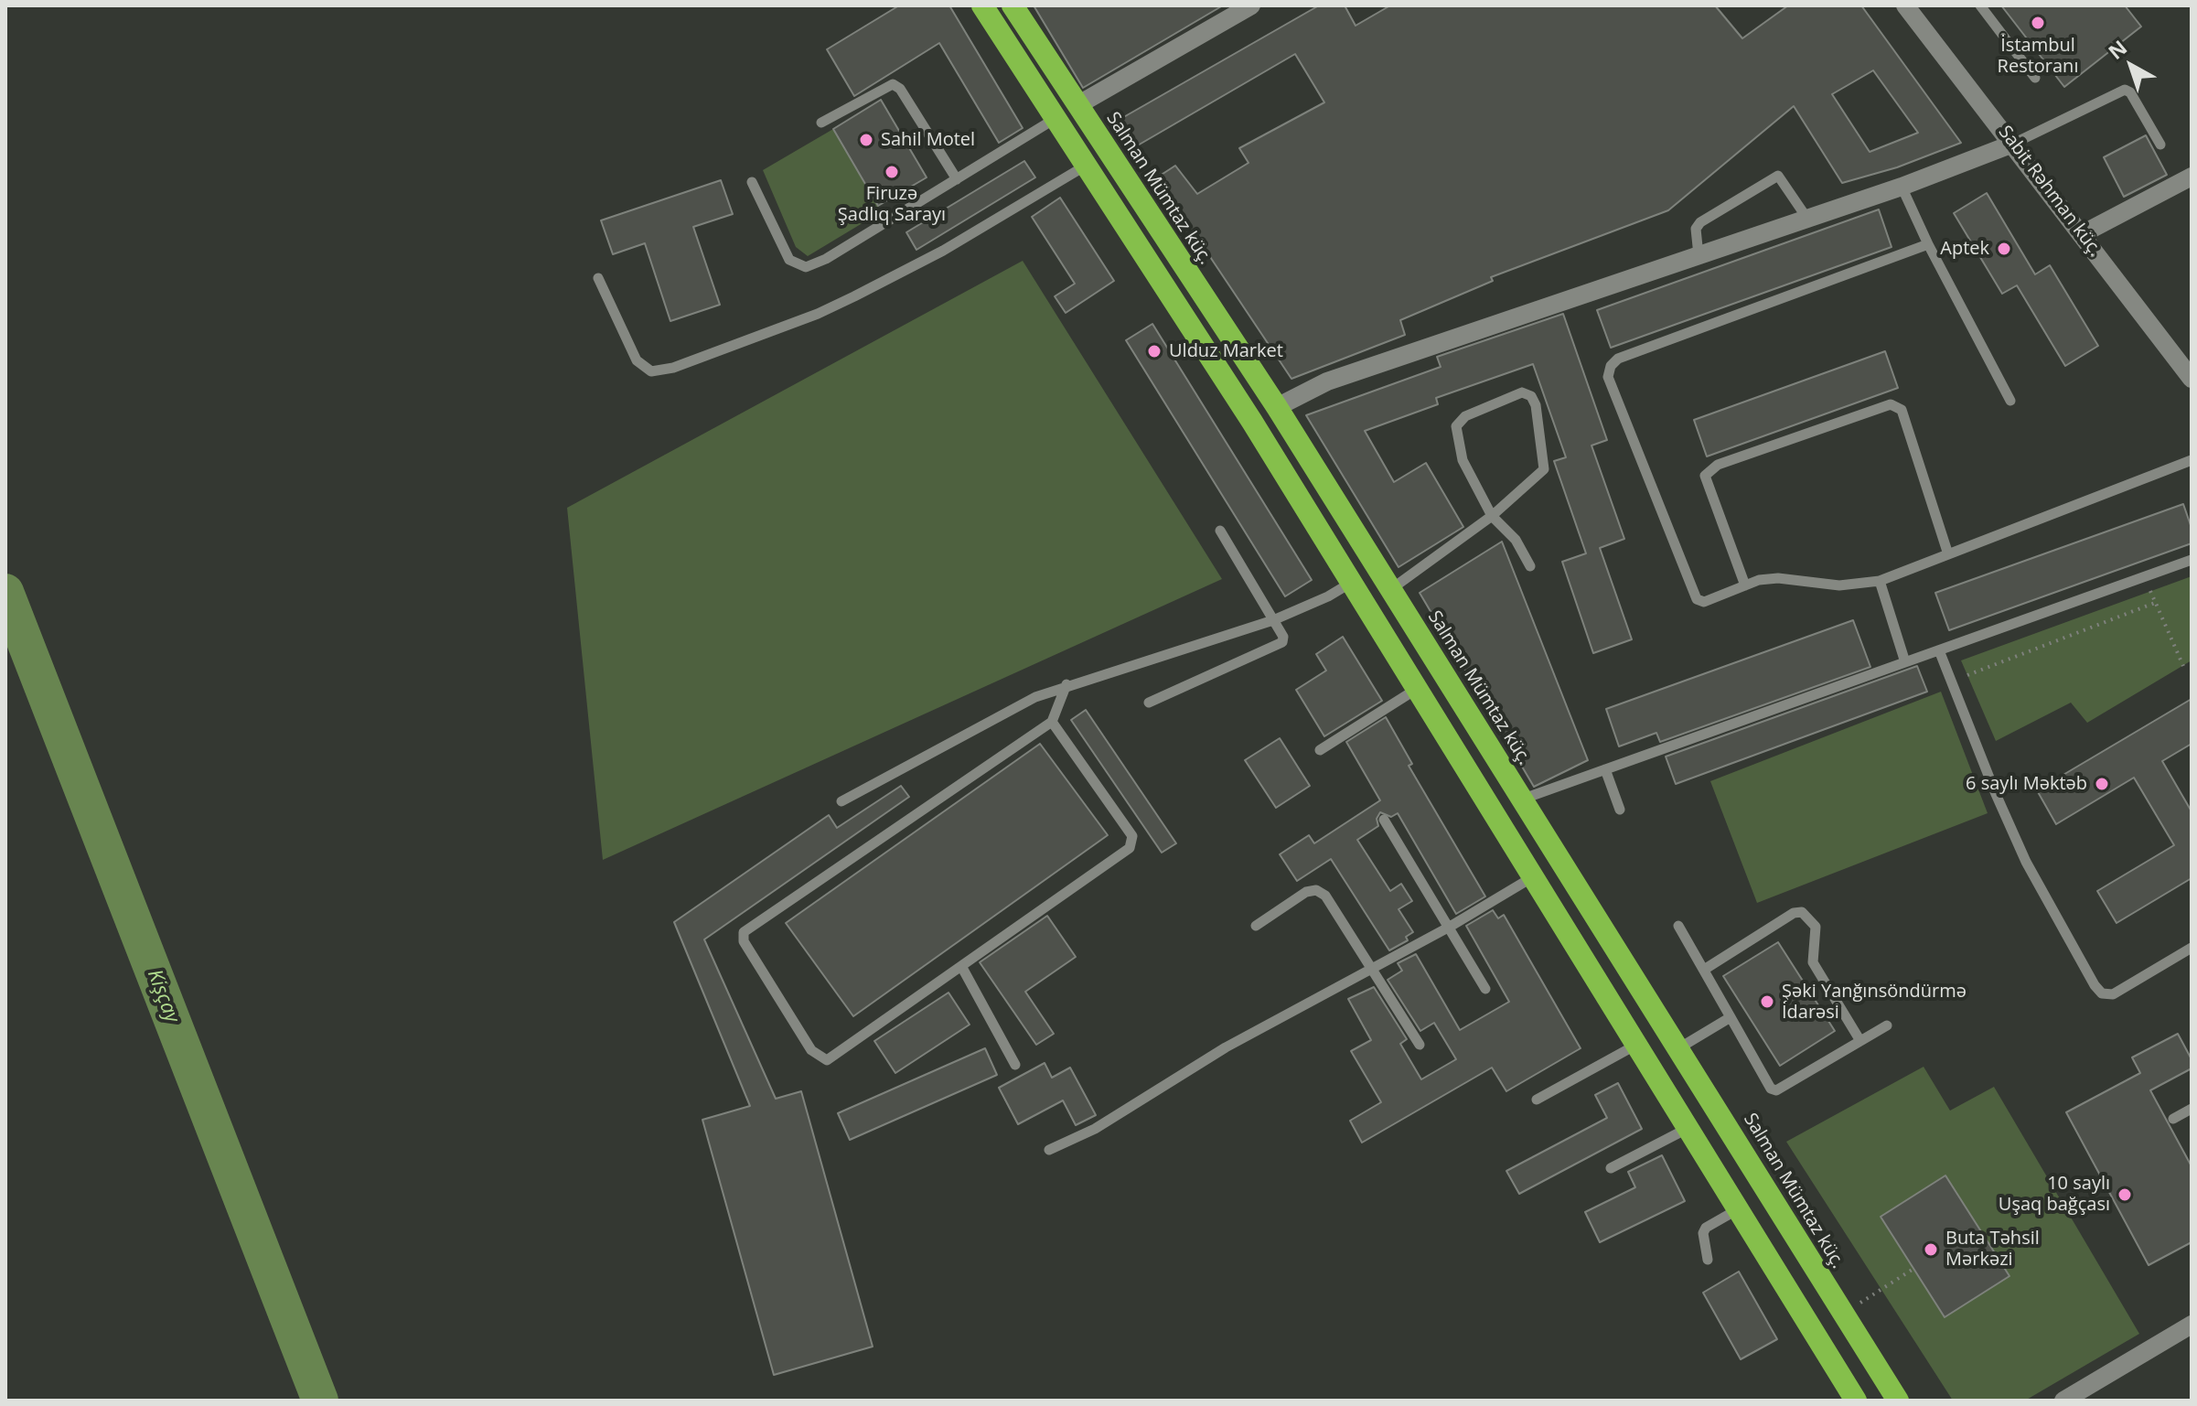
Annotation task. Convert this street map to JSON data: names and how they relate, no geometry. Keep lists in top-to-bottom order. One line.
{"streets":{"highway":["Salman Mümtaz küç."],"street":["Sabit Rəhman küç."]},"water":["Kişçay"],"places":["İstambul Restoranı","Sahil Motel","Firuzə Şadlıq Sarayı","Aptek","Ulduz Market","6 saylı Məktəb","Şəki Yanğınsöndürmə İdarəsi","10 saylı Uşaq bağçası","Buta Təhsil Mərkəzi"],"north":"top left"}
